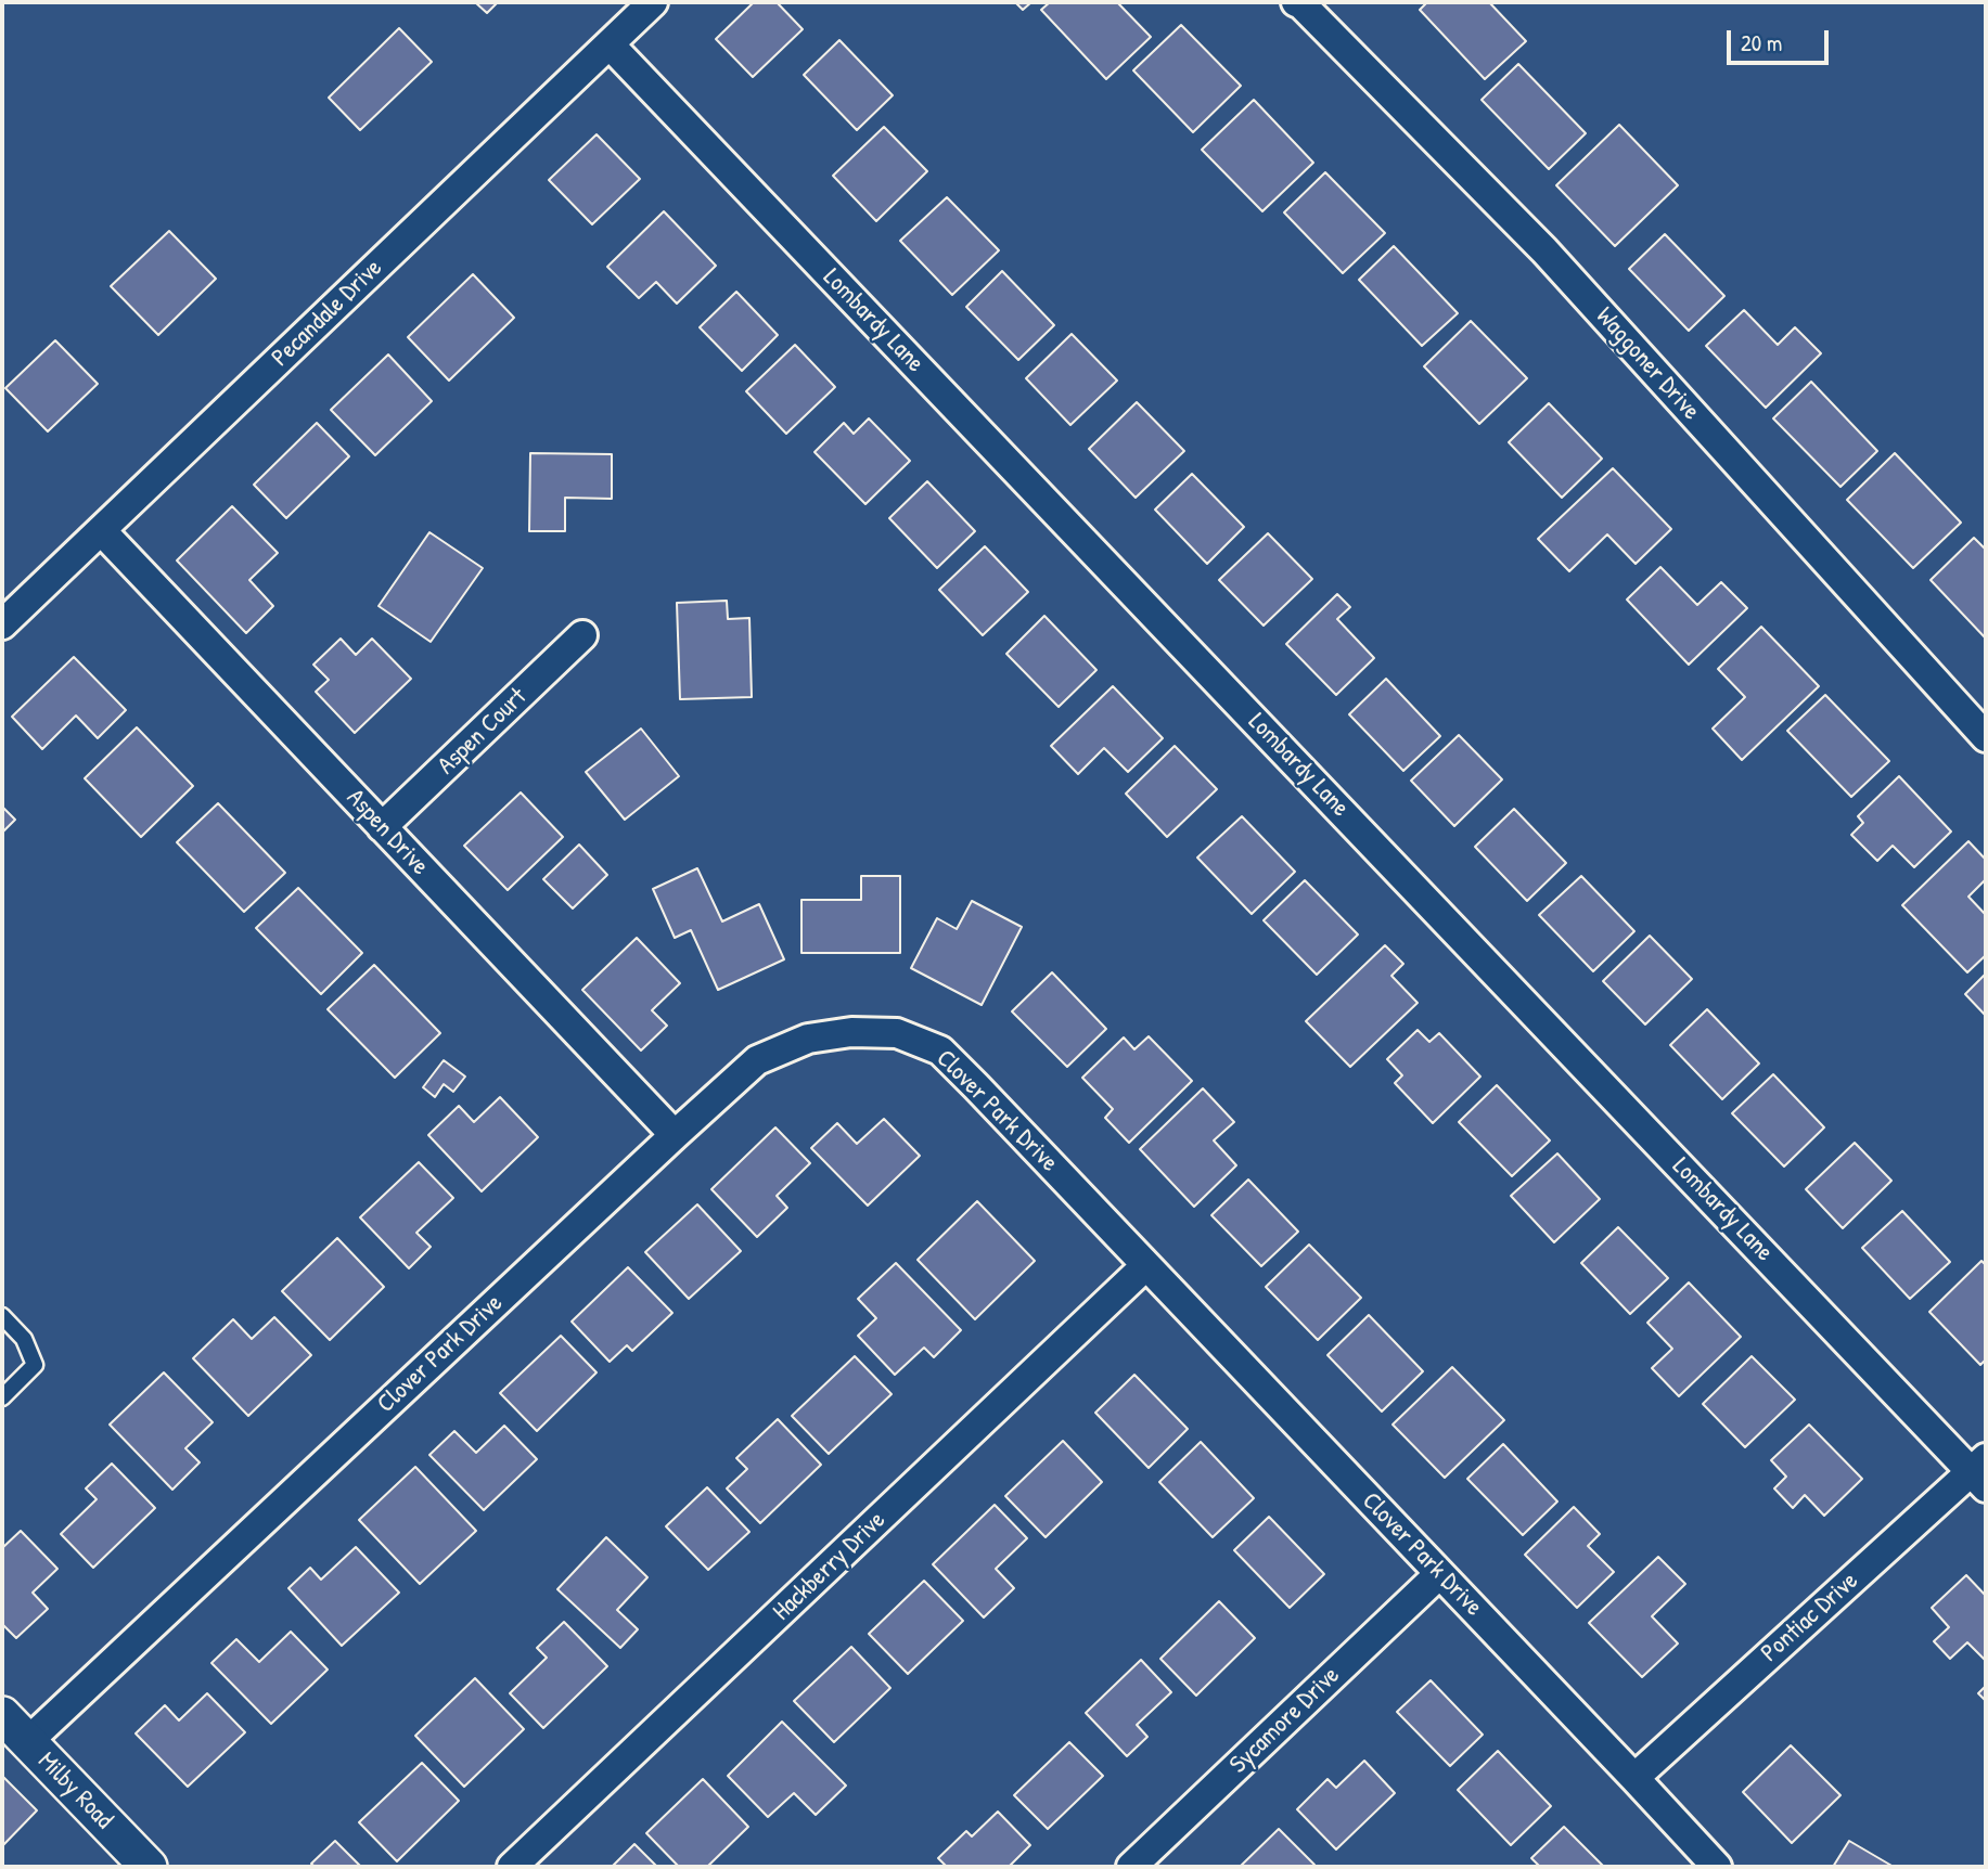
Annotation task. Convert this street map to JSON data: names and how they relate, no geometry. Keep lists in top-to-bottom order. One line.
{"streets":{"street":["Pecandale Drive","Lombardy Lane","Waggoner Drive","Aspen Court","Aspen Drive","Clover Park Drive","Hackberry Drive","Pontiac Drive","Sycamore Drive","Milby Road"]},"crossings":[["Pecandale Drive","Lombardy Lane"],["Pecandale Drive","Aspen Drive"],["Lombardy Lane","Pontiac Drive"],["Aspen Court","Aspen Drive"],["Aspen Drive","Clover Park Drive"],["Clover Park Drive","Hackberry Drive"],["Clover Park Drive","Pontiac Drive"],["Clover Park Drive","Sycamore Drive"],["Clover Park Drive","Milby Road"]],"scale_bar":"20 m"}
